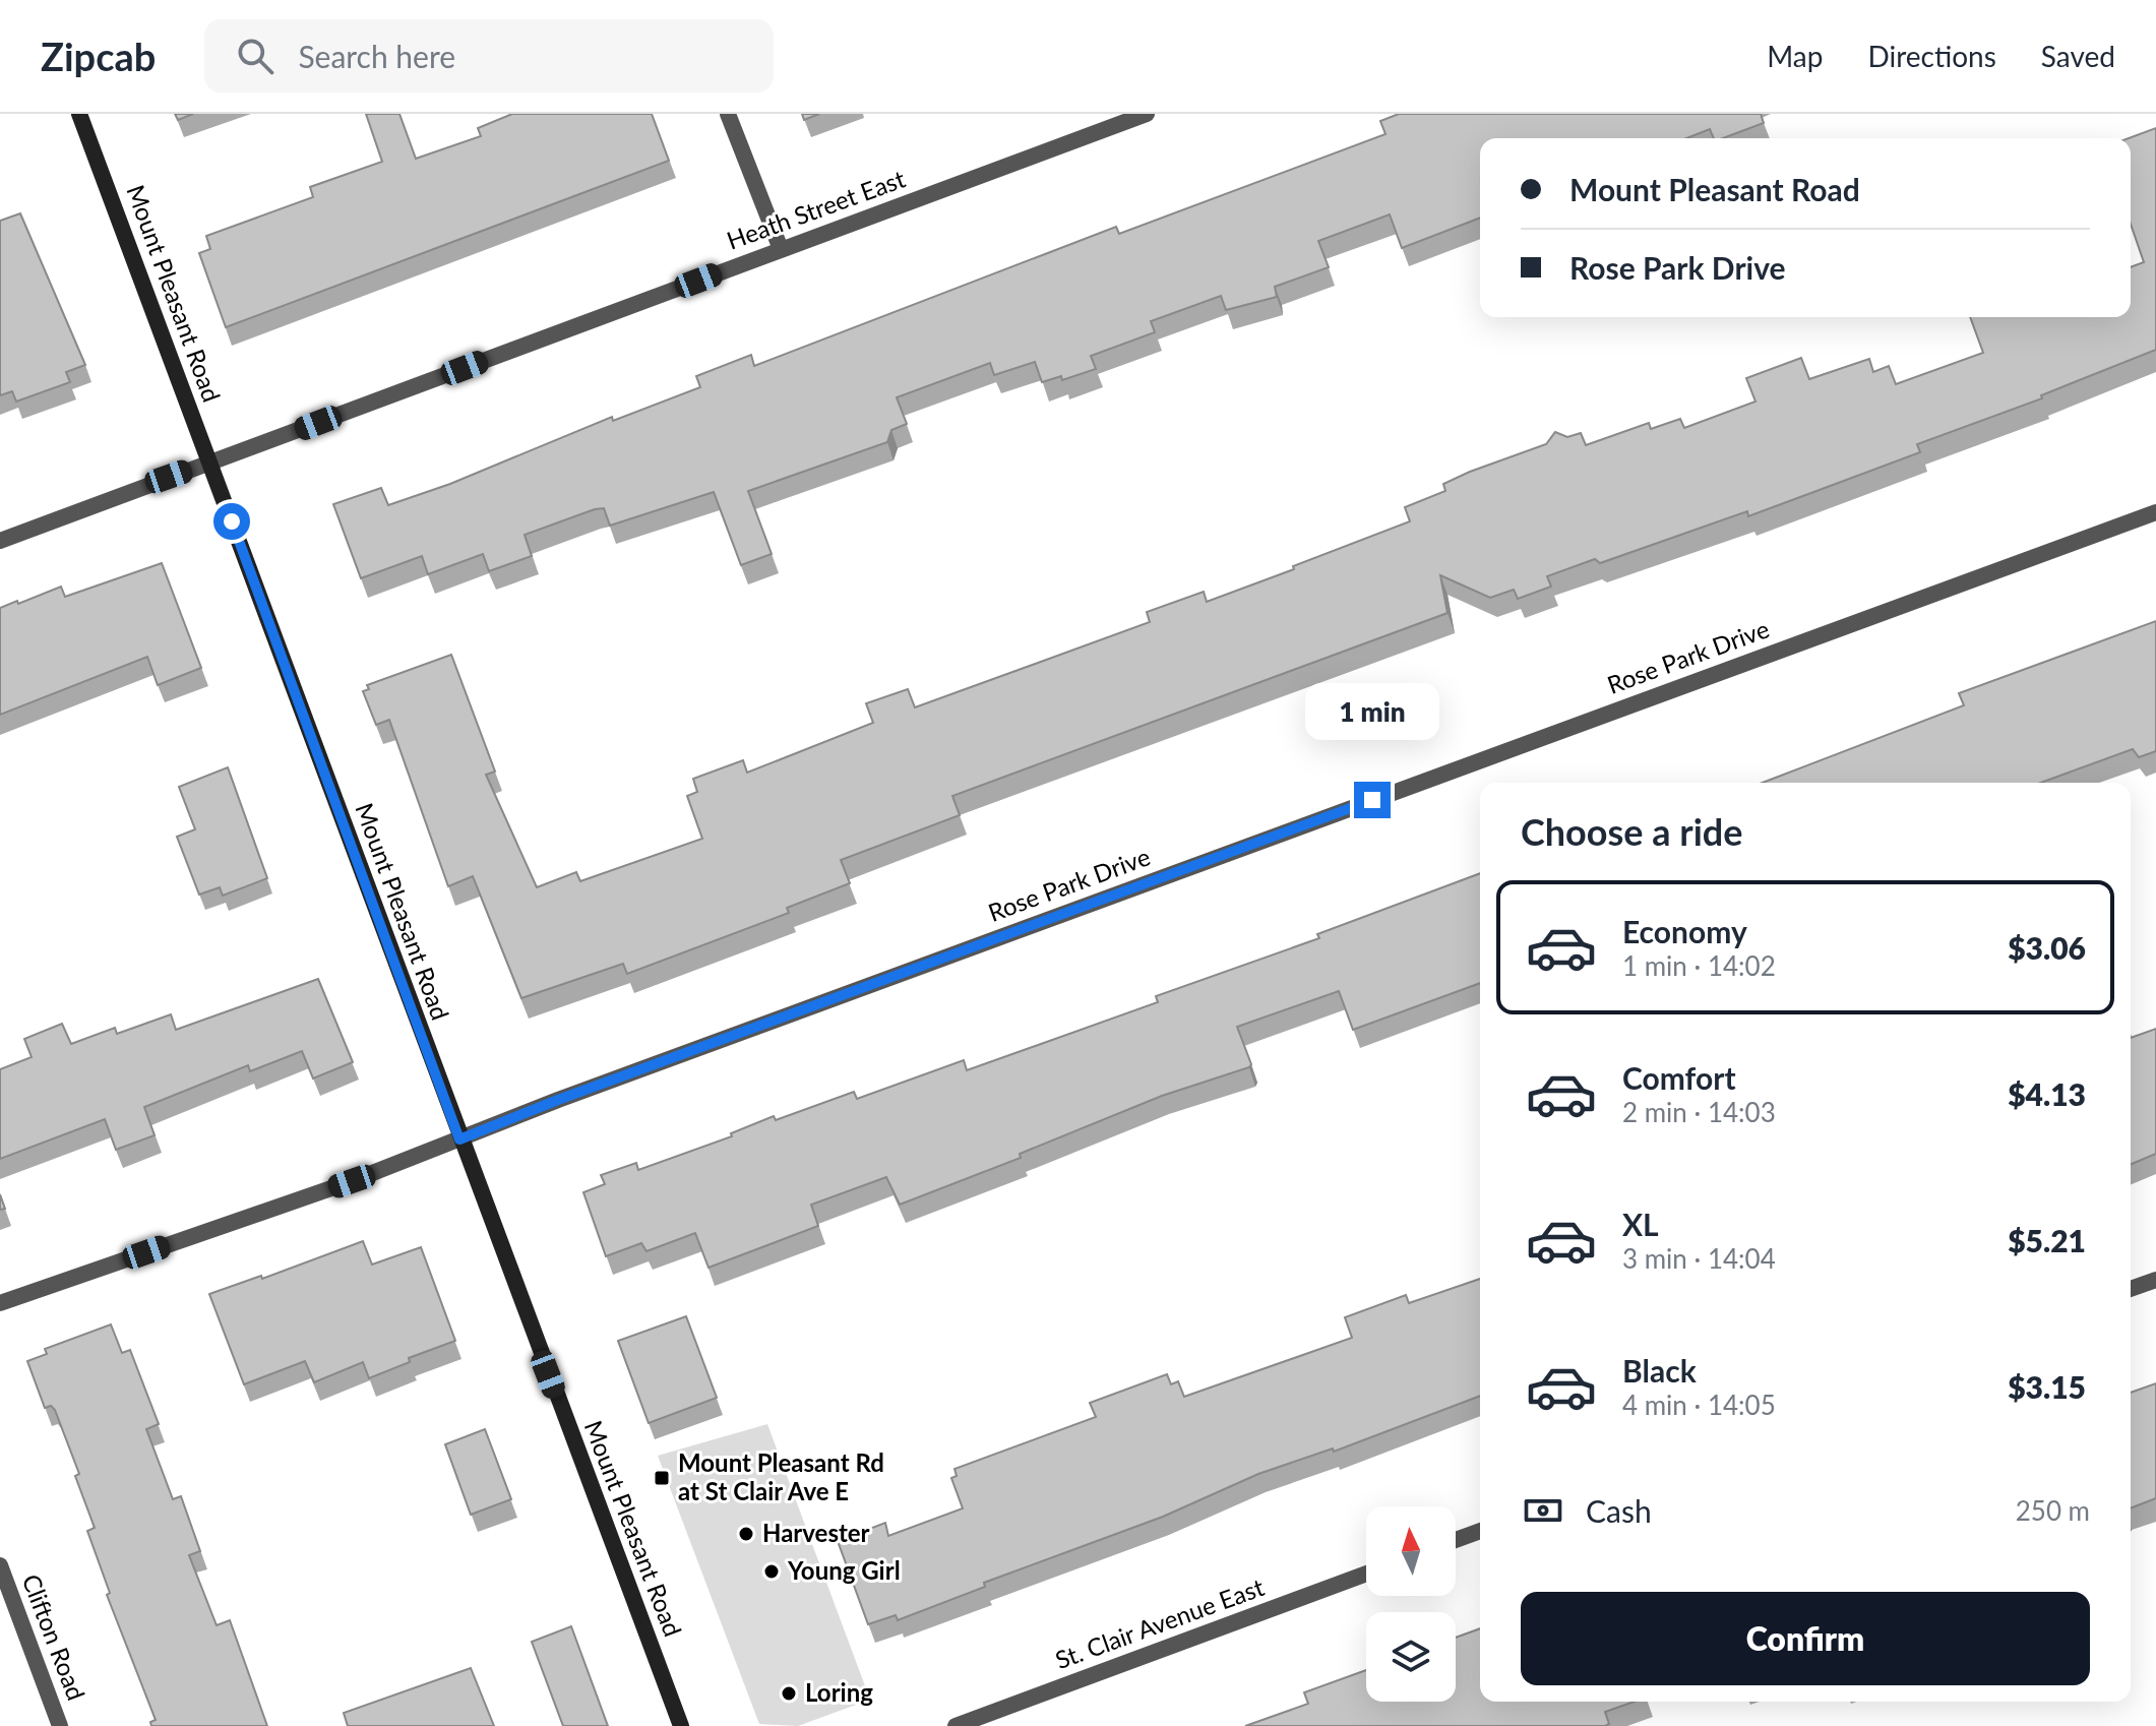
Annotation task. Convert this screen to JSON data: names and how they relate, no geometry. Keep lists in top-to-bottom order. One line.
{"streets":{"main road":["Mount Pleasant Road"],"street":["Heath Street East","Rose Park Drive","St. Clair Avenue East","Clifton Road"]},"crossings":[["Heath Street East","Mount Pleasant Road"],["Mount Pleasant Road","Rose Park Drive"]],"places":{"transit":["Mount Pleasant Rd at St Clair Ave E"],"other":["Harvester","Young Girl","Loring"]},"north":"top","page":{"header":"Zipcab","search":"Search here","nav":["Map","Directions","Saved"],"banner":["Mount Pleasant Road","Rose Park Drive"],"bubble":"1 min","heading":"Choose a ride","list":[{"name":"Economy","note":"1 min · 14:02","value":"$3.06"},{"name":"Comfort","note":"2 min · 14:03","value":"$4.13"},{"name":"XL","note":"3 min · 14:04","value":"$5.21"},{"name":"Black","note":"4 min · 14:05","value":"$3.15"}],"pay":["Cash","250 m"],"buttons":"Confirm"}}
